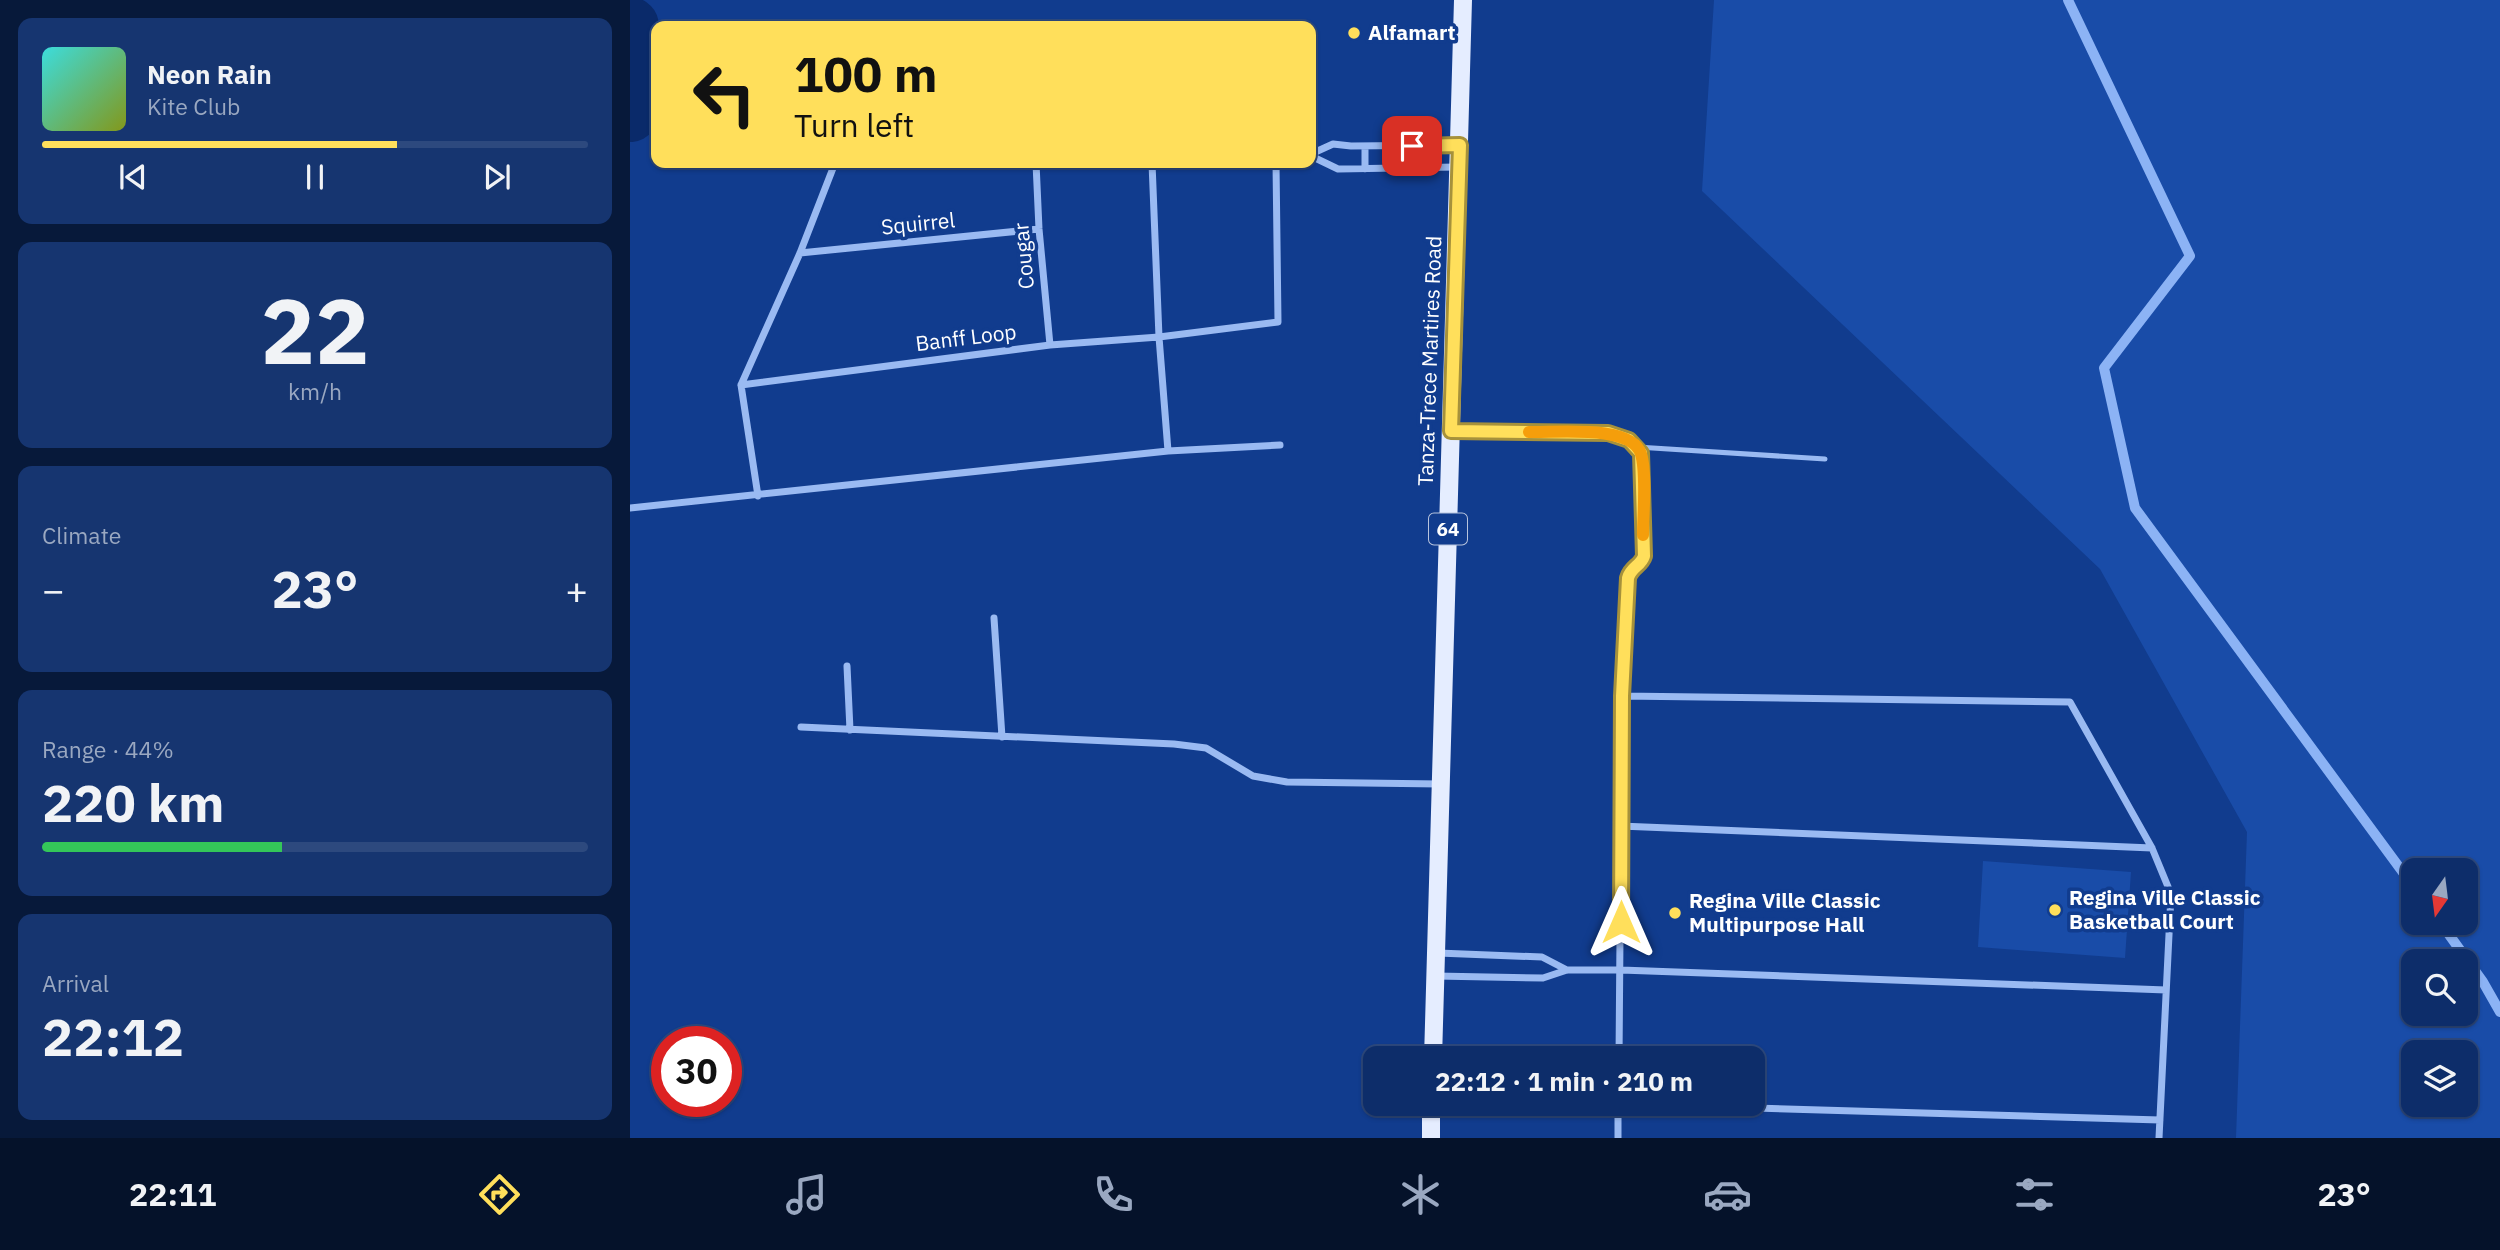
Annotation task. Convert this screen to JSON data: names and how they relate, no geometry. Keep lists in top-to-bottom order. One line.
{"streets":{"main road":["Tanza-Trece Martires Road","64"],"street":["Squirrel","Cougar","Banff Loop"]},"crossings":[["Squirrel","Cougar"],["Cougar","Banff Loop"]],"places":["Alfamart","Regina Ville Classic Basketball Court","Regina Ville Classic Multipurpose Hall"],"north":"bottom","page":{"turn":["100 m","Turn left"],"song":["Neon Rain","Kite Club"],"tile":[["22","km/h"],"Climate",["Range · 44%","220 km"],["Arrival","22:12"]],"heat":["−","23°","+"],"limit":"30","trip":"22:12 · 1 min · 210 m","tabs":["22:11","23°"]}}
